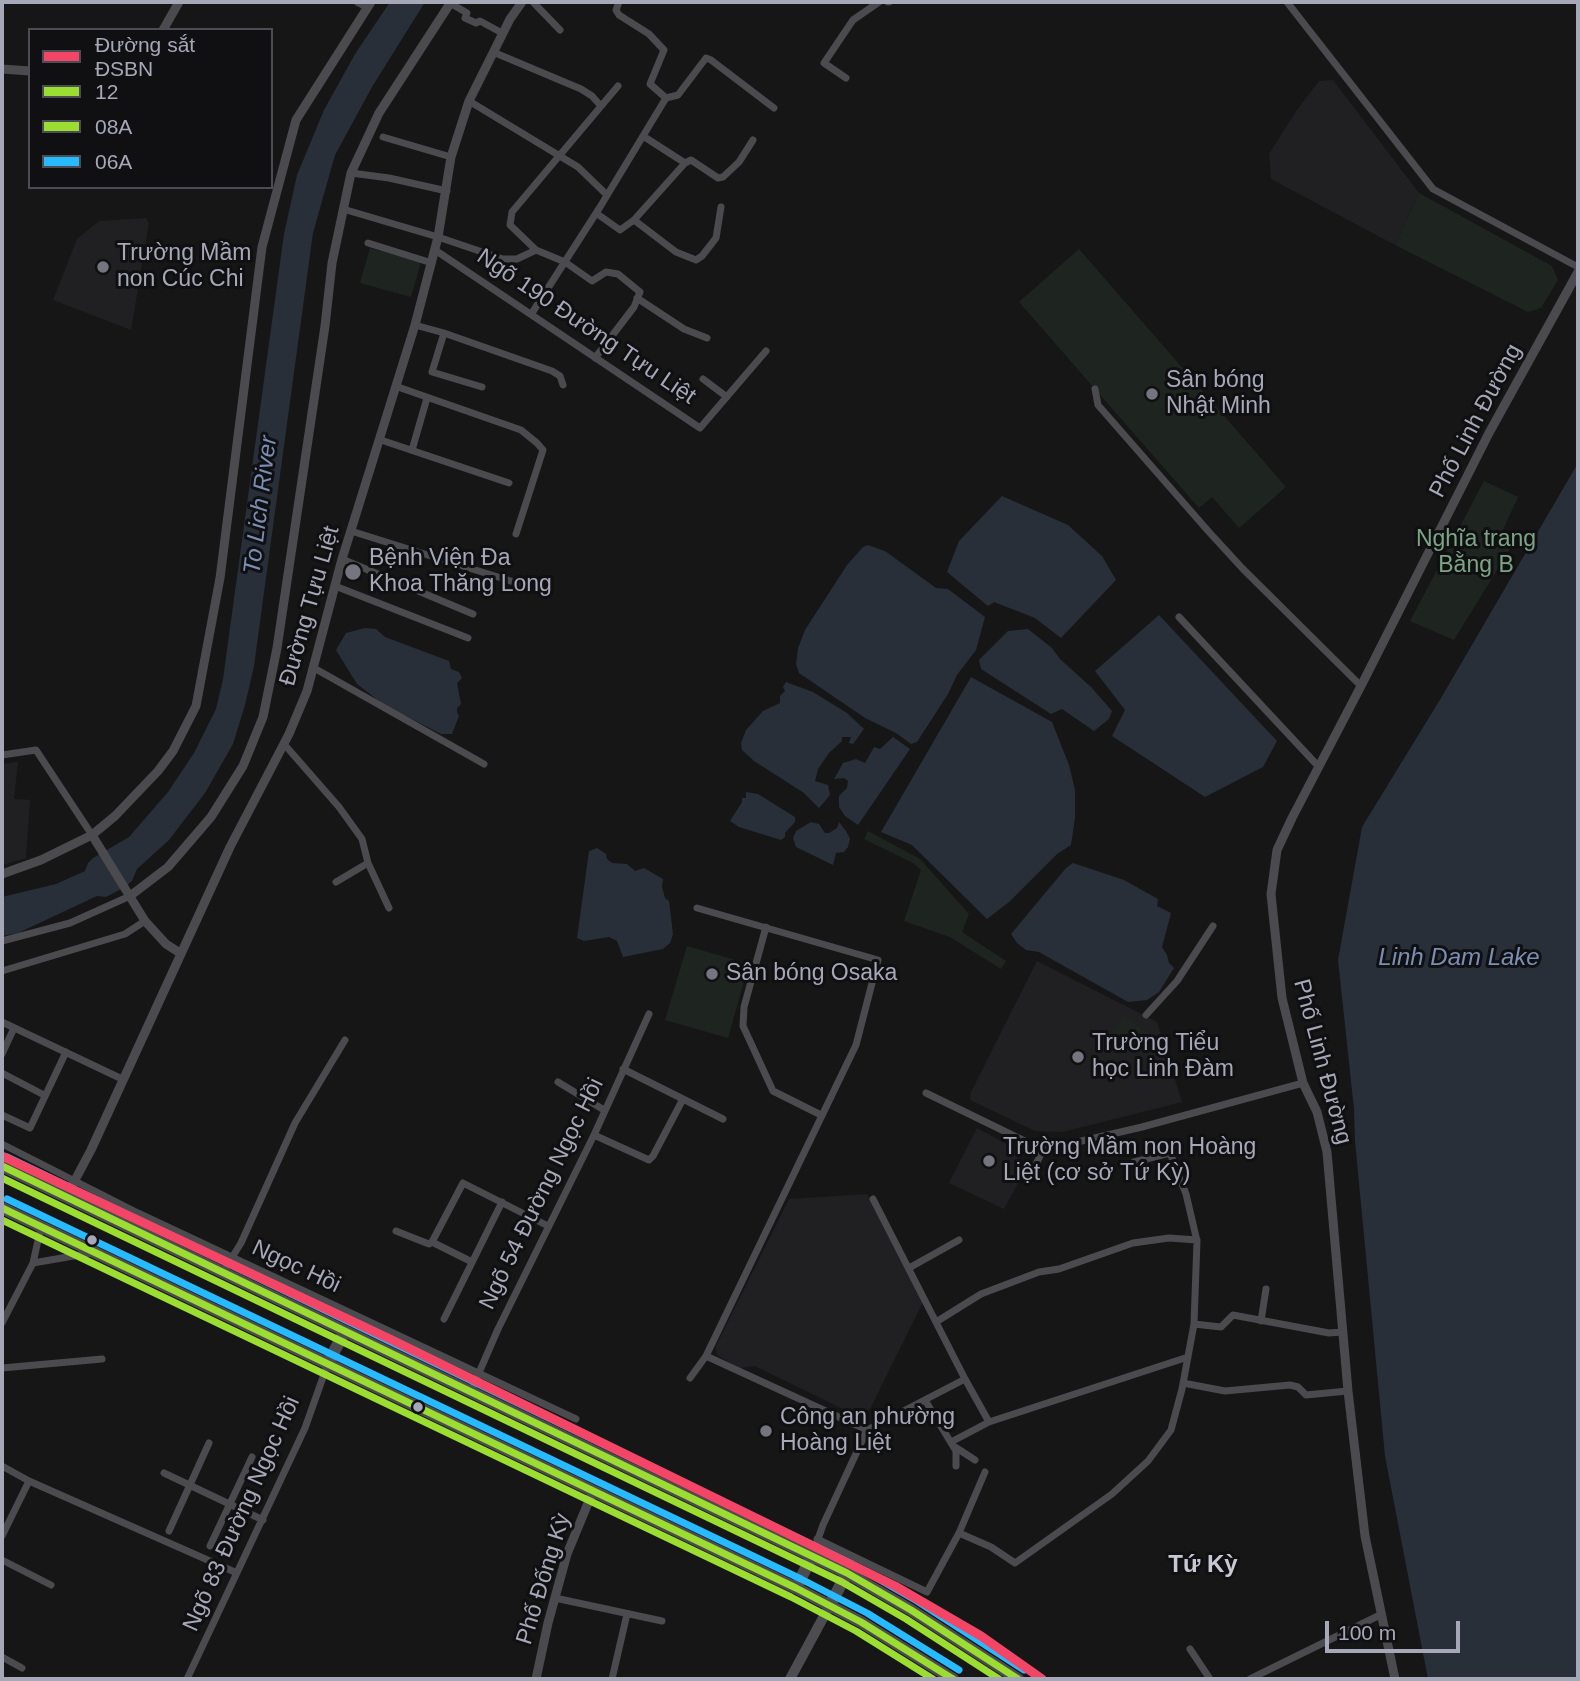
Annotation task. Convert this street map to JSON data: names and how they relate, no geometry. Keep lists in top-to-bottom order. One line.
{"streets":{"street":["Ngõ 190 Đường Tựu Liệt","Phố Linh Đường","Đường Tựu Liệt","Ngõ 54 Đường Ngọc Hồi","Ngọc Hồi","Ngõ 83 Đường Ngọc Hồi","Phố Đống Kỳ"]},"crossings":[["Ngõ 190 Đường Tựu Liệt","Đường Tựu Liệt"],["Đường Tựu Liệt","Ngọc Hồi"],["Ngõ 54 Đường Ngọc Hồi","Ngọc Hồi"]],"districts":["Tứ Kỳ"],"water":["To Lich River","Linh Dam Lake"],"parks":["Nghĩa trang Bằng B"],"places":["Trường Mầm non Cúc Chi","Sân bóng Nhật Minh","Bệnh Viện Đa Khoa Thăng Long","Sân bóng Osaka","Trường Tiểu học Linh Đàm","Trường Mầm non Hoàng Liệt (cơ sở Tứ Kỳ)","Công an phường Hoàng Liệt"],"lines":["rail line ĐSBN","transit line 06A","transit line 12","transit line 08A"],"legend":["Đường sắt ĐSBN","12","08A","06A"],"scale_bar":"100 m"}
